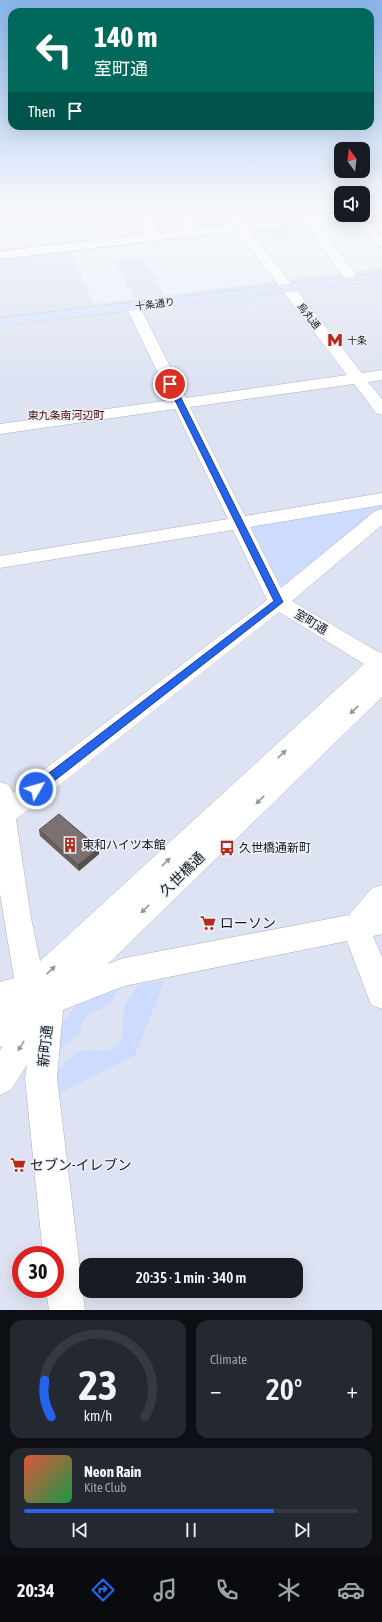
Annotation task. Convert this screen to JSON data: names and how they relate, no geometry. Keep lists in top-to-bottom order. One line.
{"streets":{"main road":["十条通り"],"street":["烏丸通","室町通","久世橋通","新町通"]},"crossings":[["十条通り","烏丸通"],["室町通","久世橋通"],["久世橋通","新町通"]],"districts":["東九条南河辺町"],"places":{"metro station":["十条"],"building":["東和ハイツ本館"],"bus stop":["久世橋通新町"],"supermarket":["ローソン","セブン-イレブン"]},"north":"top","page":{"turn":["140 m","室町通"],"then":"Then","limit":"30","trip":"20:35 · 1 min · 340 m","tile":"Climate","heat":["−","20°","+"],"song":["Neon Rain","Kite Club"],"tabs":"20:34","gauge":["23","km/h"]}}
